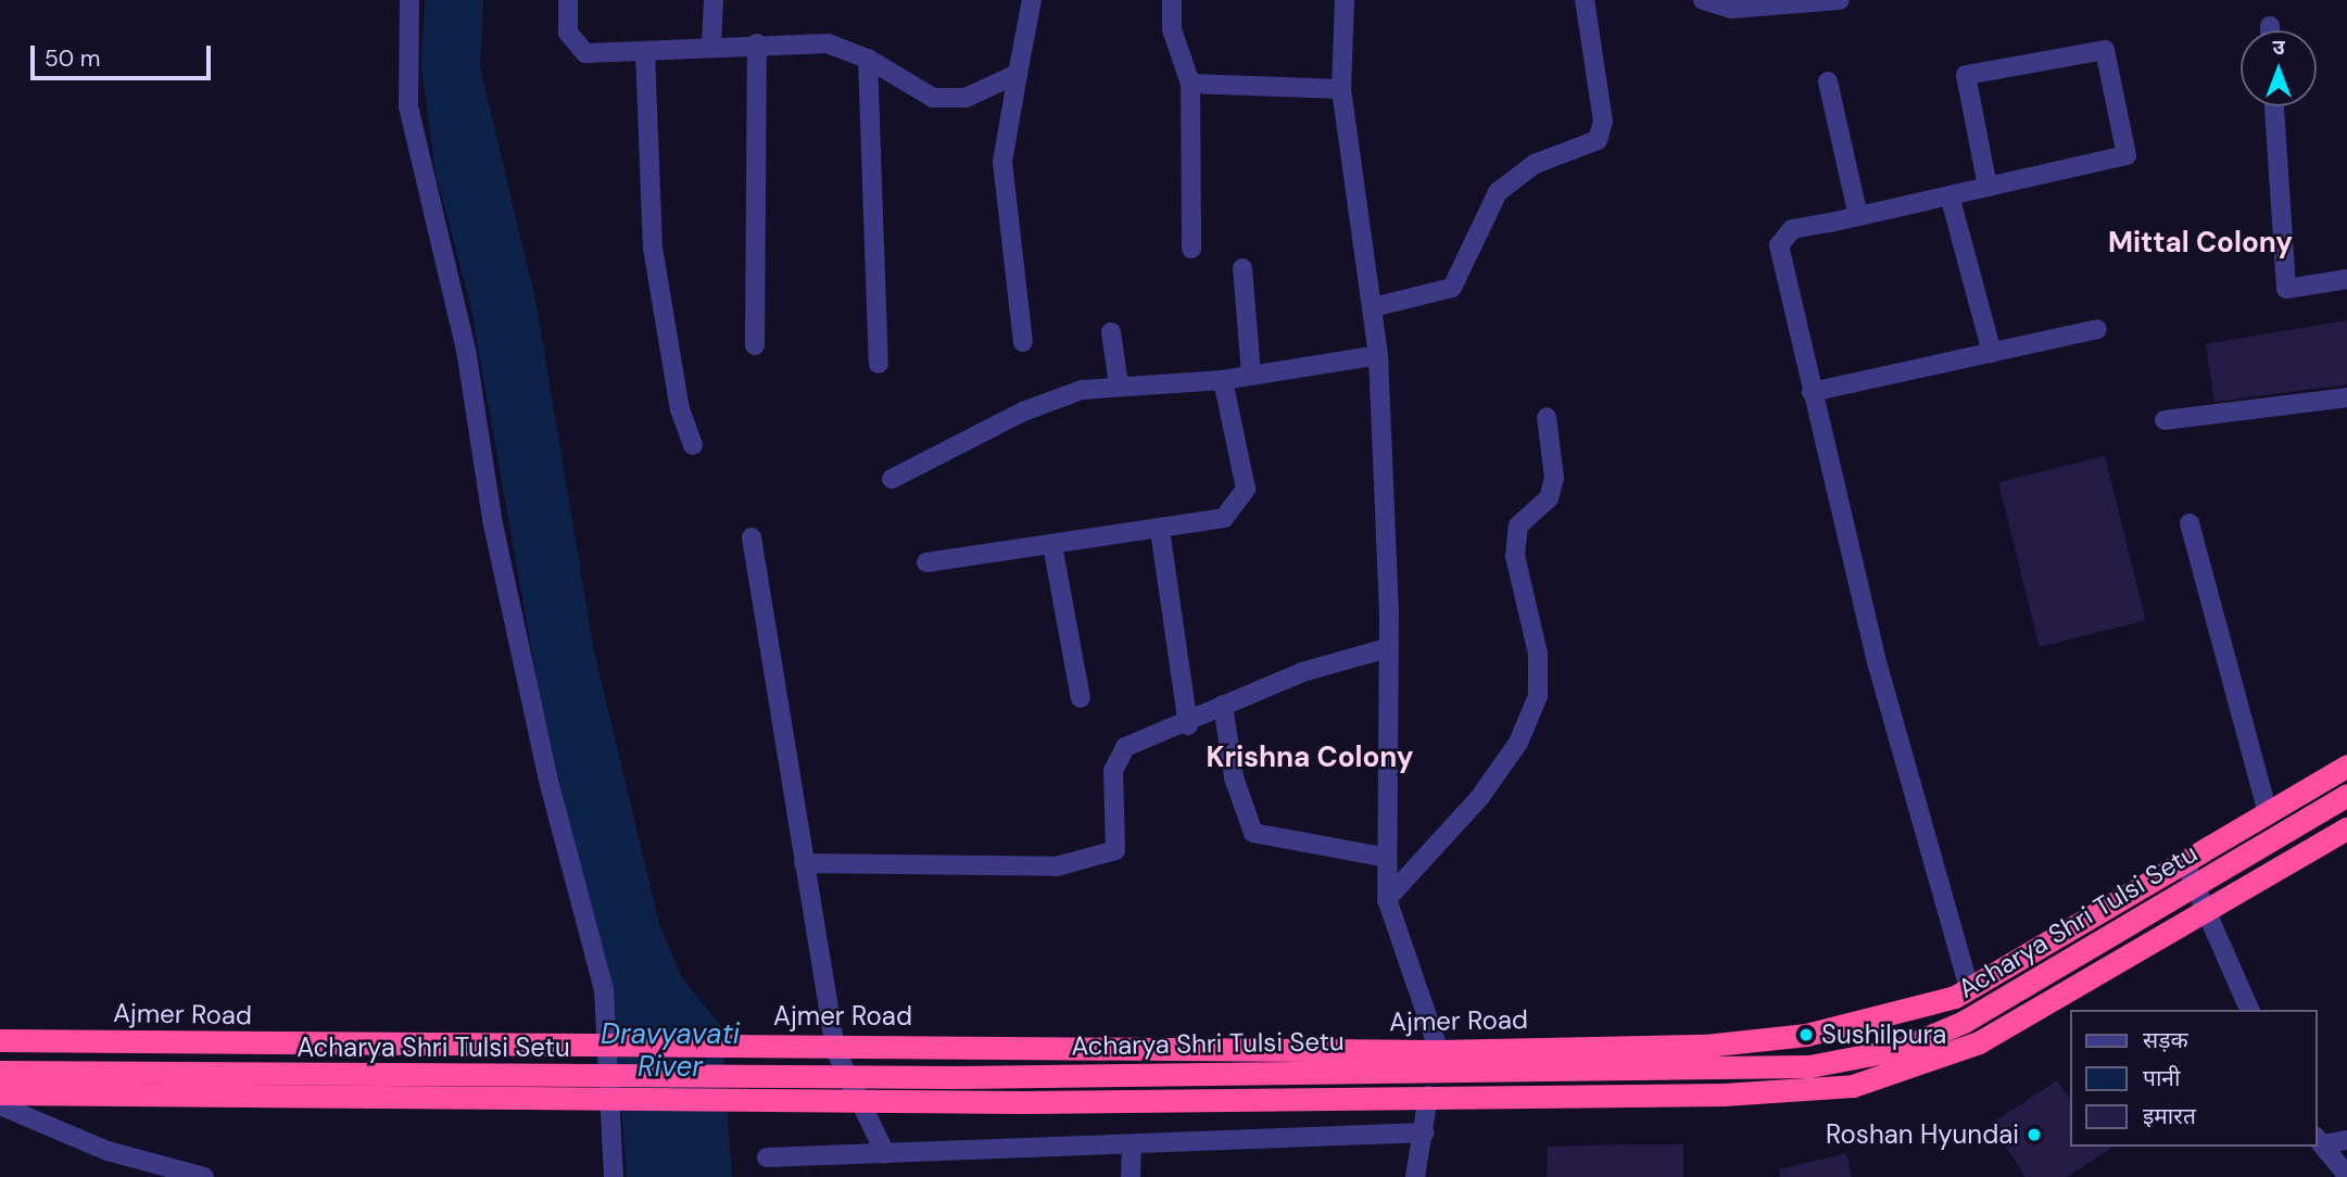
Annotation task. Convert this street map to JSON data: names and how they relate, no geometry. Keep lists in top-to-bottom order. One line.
{"streets":{"highway":["Acharya Shri Tulsi Setu","Ajmer Road"]},"districts":["Mittal Colony","Krishna Colony"],"water":["Dravyavati River"],"places":["Sushilpura","Roshan Hyundai"],"legend":["सड़क","पानी","इमारत"],"scale_bar":"50 m","north":"top"}
